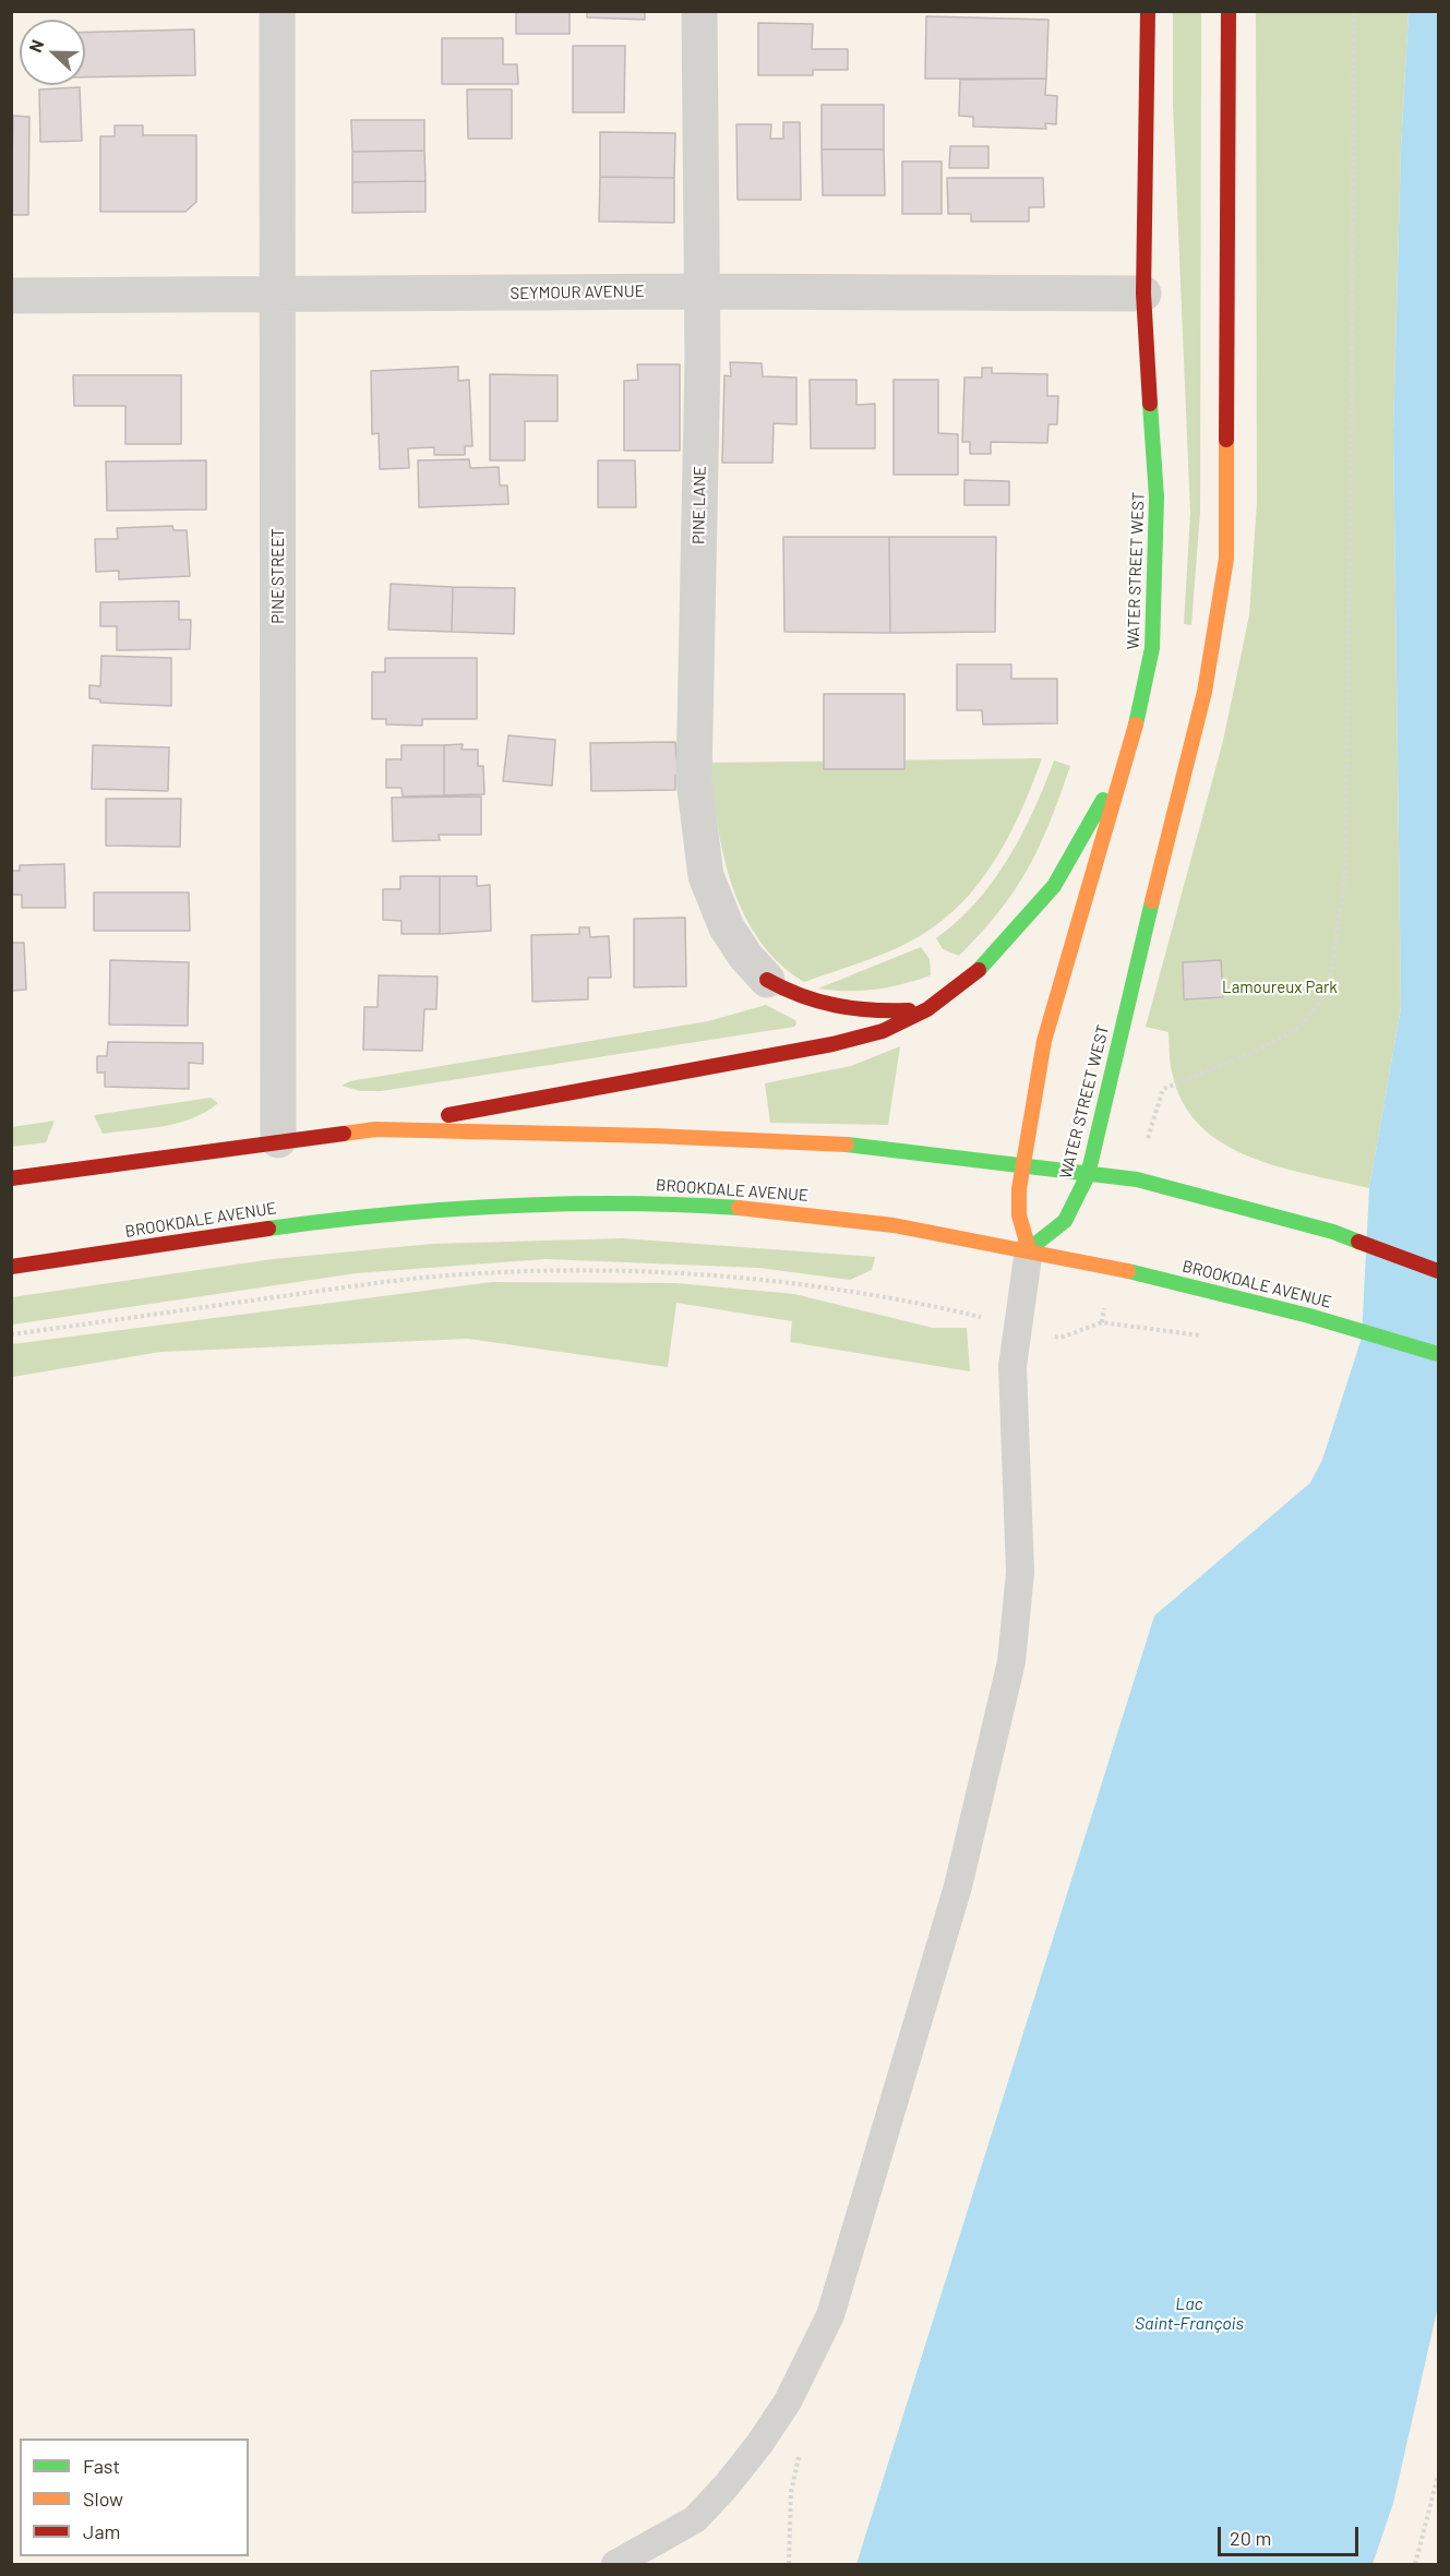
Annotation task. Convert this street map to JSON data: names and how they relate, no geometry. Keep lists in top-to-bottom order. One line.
{"streets":{"main road":["WATER STREET WEST","BROOKDALE AVENUE"],"street":["SEYMOUR AVENUE","PINE LANE","PINE STREET"]},"crossings":[["SEYMOUR AVENUE","PINE LANE"],["SEYMOUR AVENUE","WATER STREET WEST"],["SEYMOUR AVENUE","PINE STREET"],["WATER STREET WEST","BROOKDALE AVENUE"]],"water":["Lac Saint-François"],"parks":["Lamoureux Park"],"legend":["Fast","Slow","Jam"],"scale_bar":"20 m","north":"left"}
